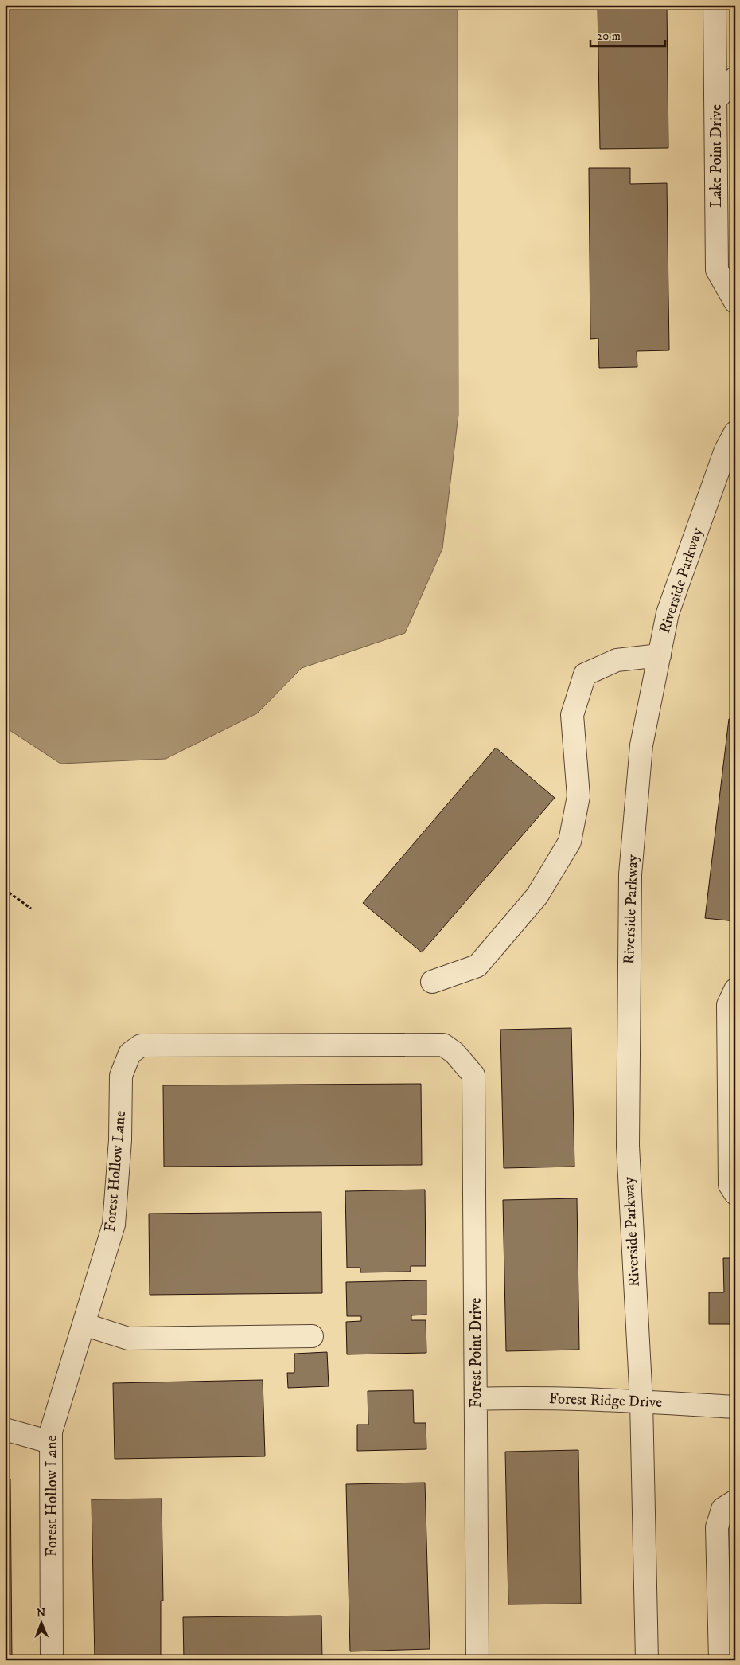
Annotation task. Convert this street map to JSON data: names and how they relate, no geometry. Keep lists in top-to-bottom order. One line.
{"streets":{"street":["Lake Point Drive","Riverside Parkway","Forest Hollow Lane","Forest Point Drive","Forest Ridge Drive"]},"crossings":[["Riverside Parkway","Forest Ridge Drive"],["Forest Hollow Lane","Forest Point Drive"],["Forest Point Drive","Forest Ridge Drive"]],"scale_bar":"20 m","north":"top"}
